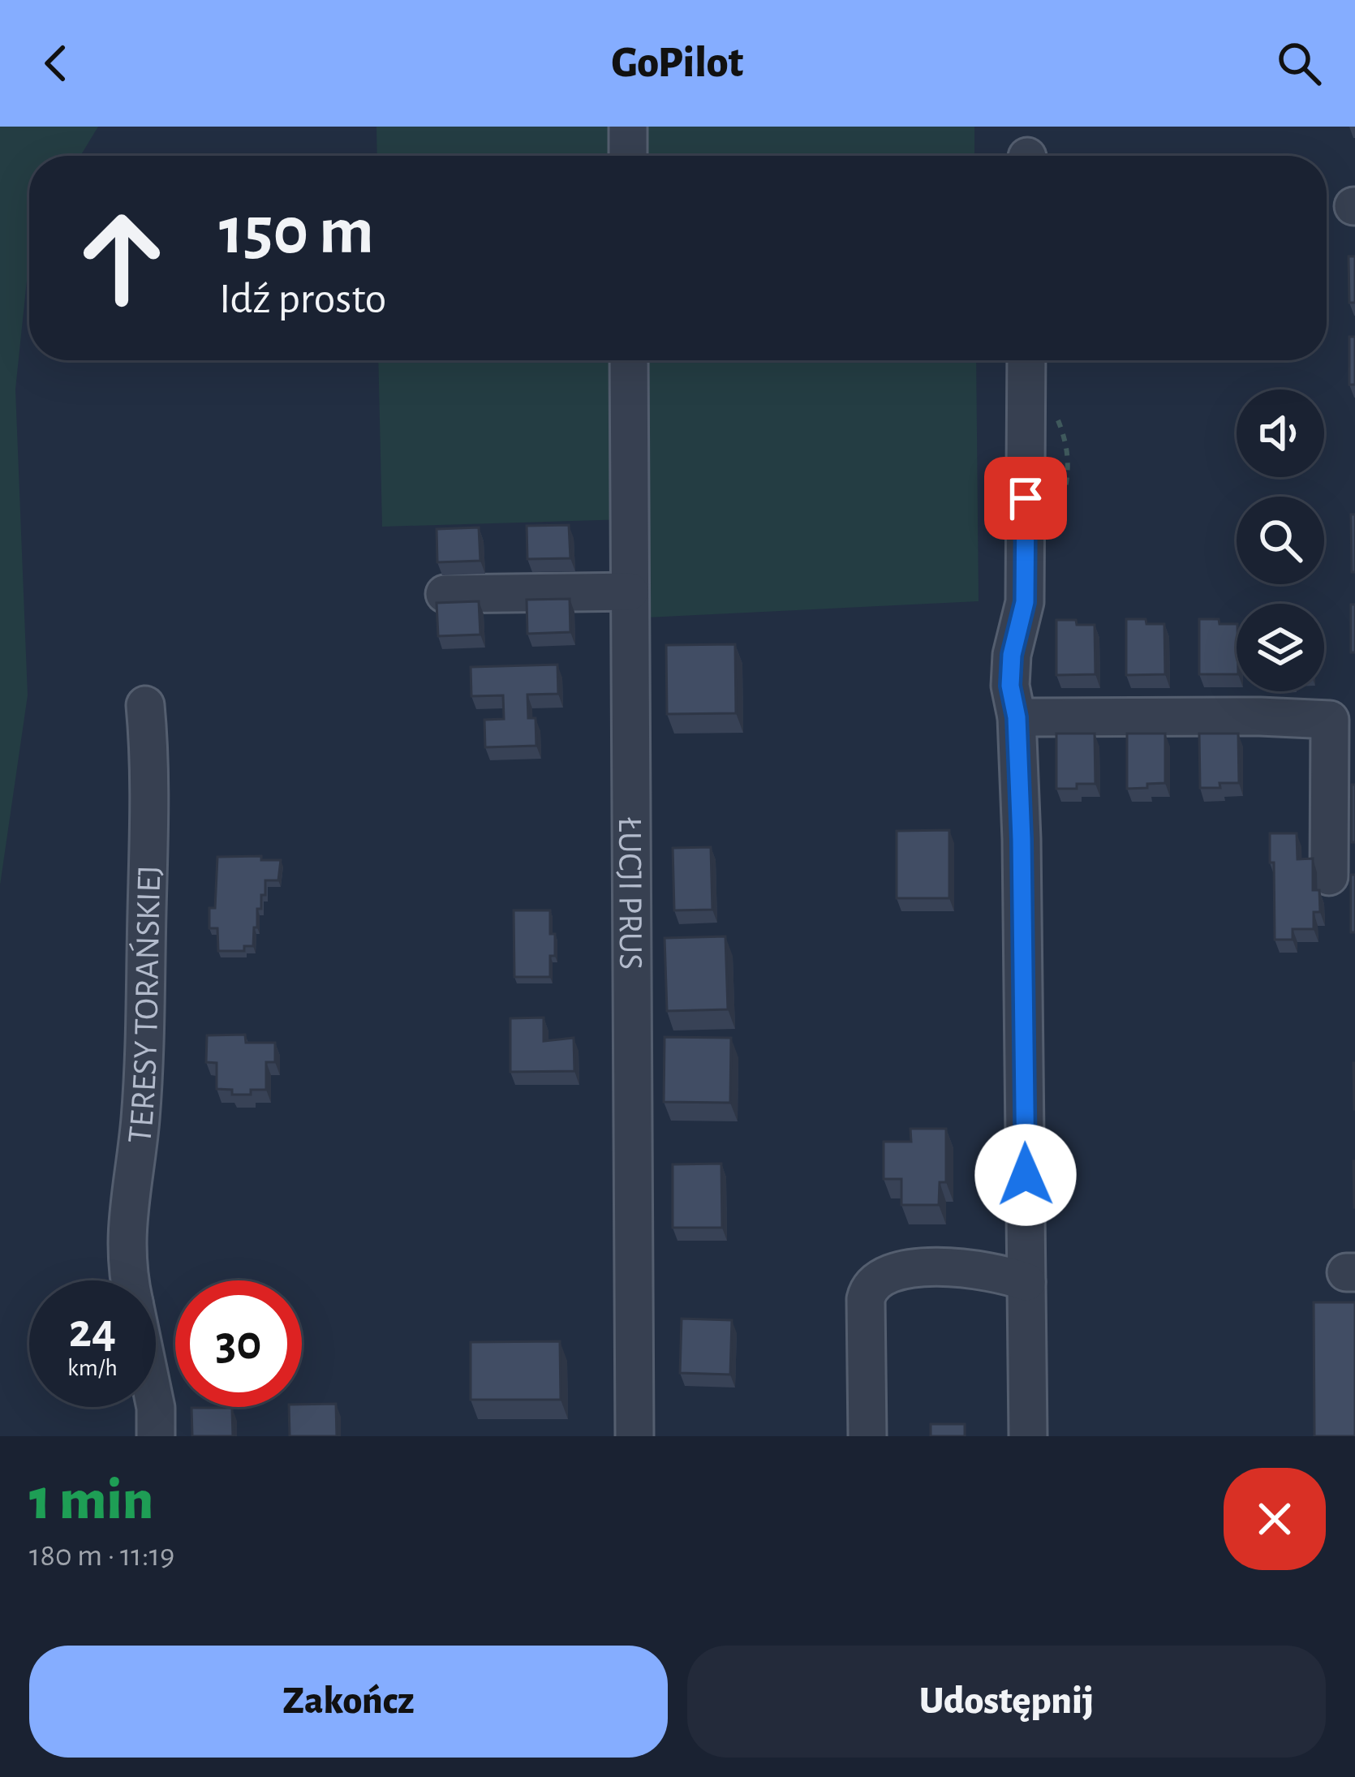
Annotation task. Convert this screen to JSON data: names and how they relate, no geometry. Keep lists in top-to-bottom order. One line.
{"streets":{"street":["ŁUCJI PRUS","TERESY TORAŃSKIEJ"]},"page":{"header":"GoPilot","turn":["150 m","Idź prosto"],"speed":"24 km/h","limit":"30","heading":["1 min","180 m · 11:19"],"buttons":["Zakończ","Udostępnij"]}}
